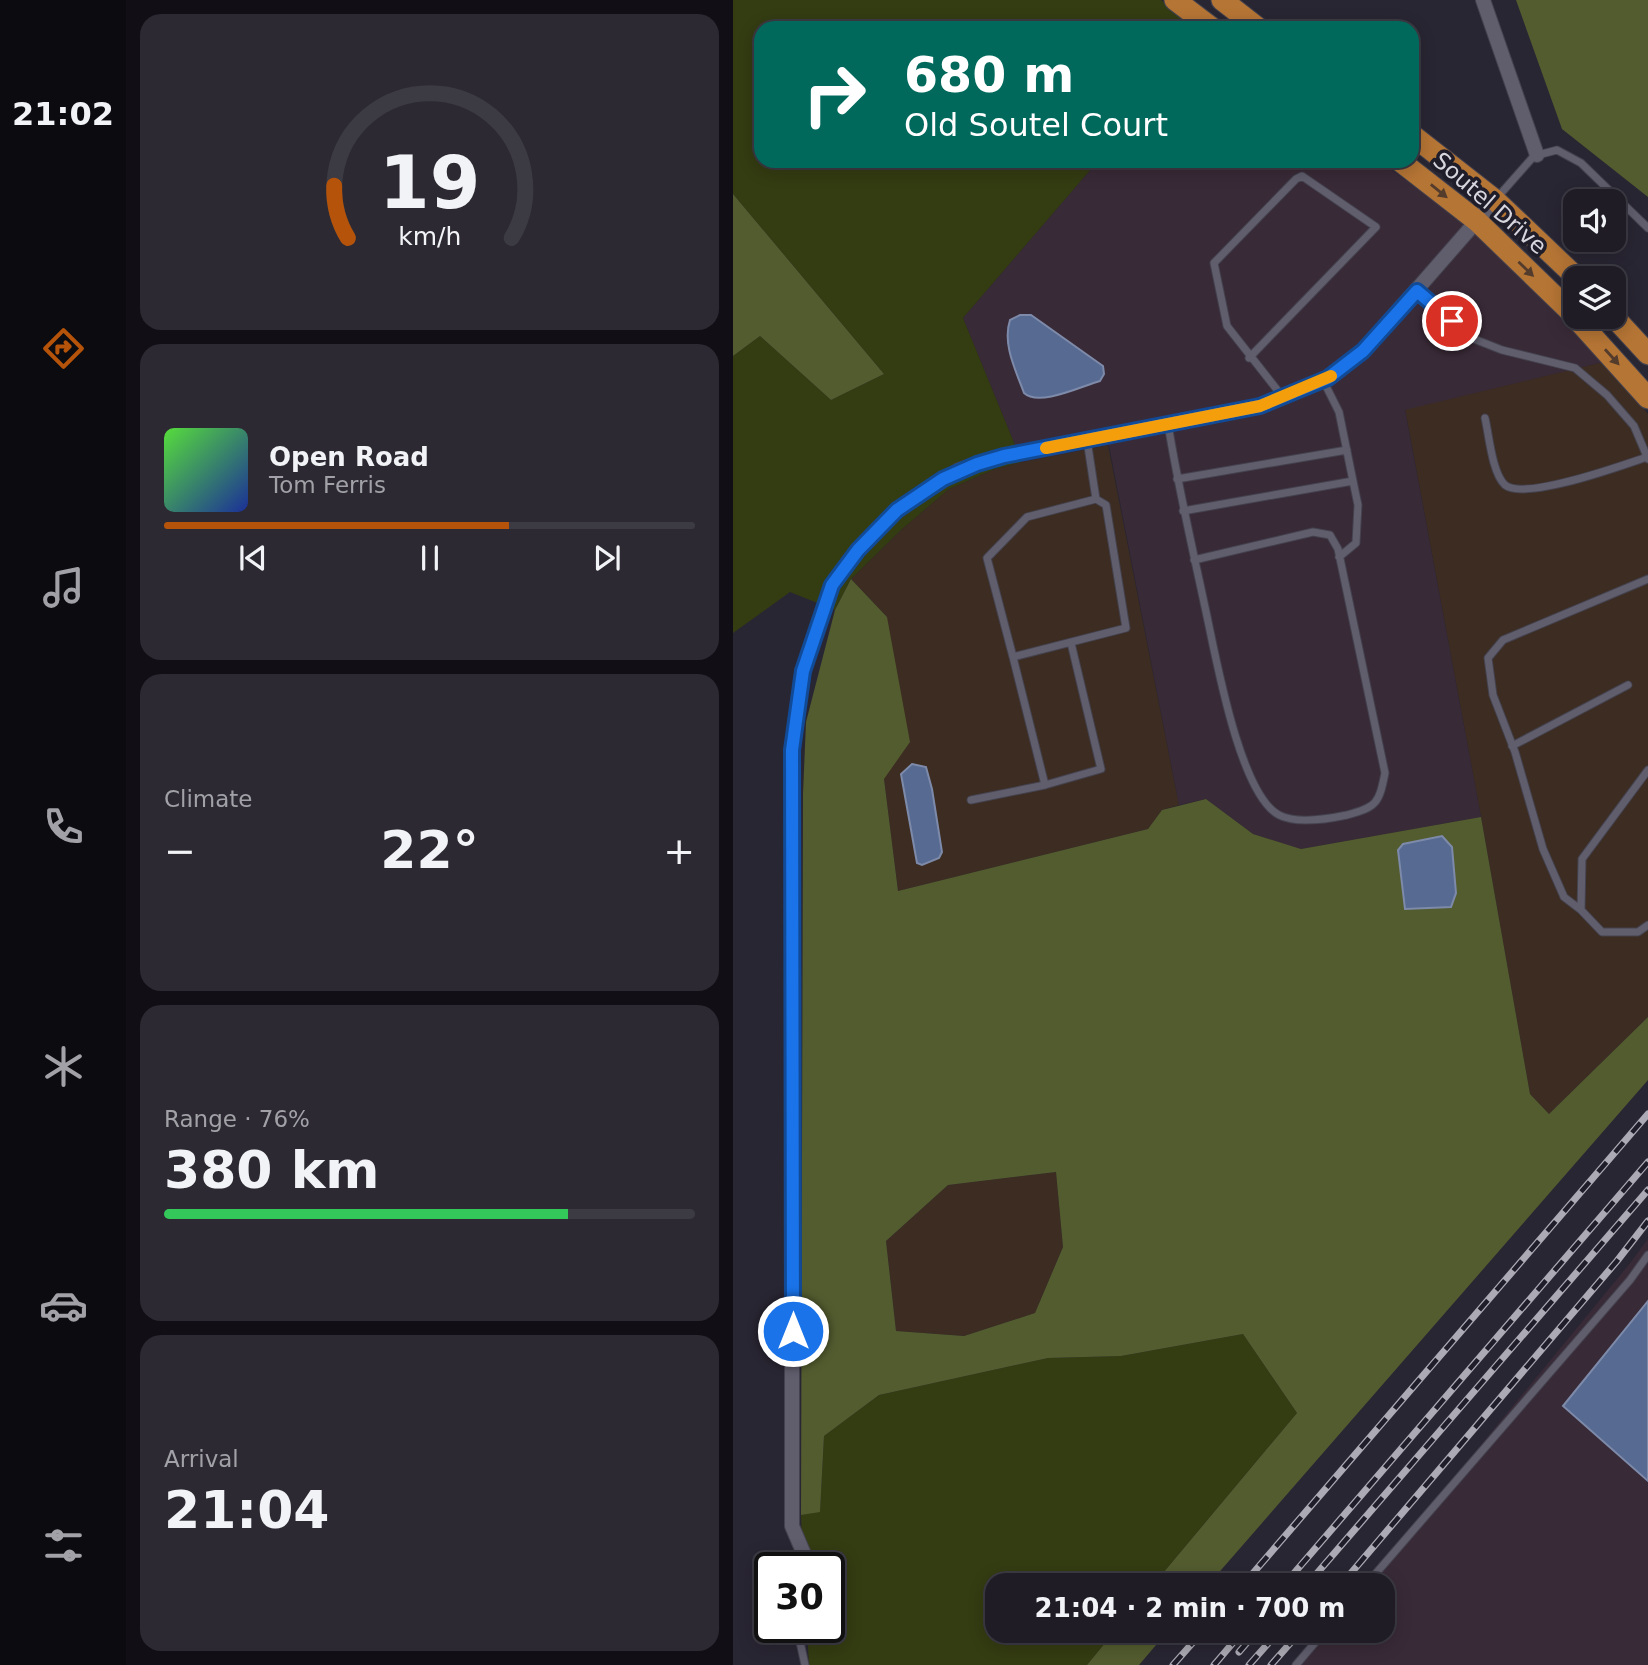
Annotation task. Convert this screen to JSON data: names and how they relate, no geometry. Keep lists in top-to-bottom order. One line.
{"streets":{"main road":["Soutel Drive"]},"page":{"tabs":"21:02","turn":["680 m","Old Soutel Court"],"song":["Open Road","Tom Ferris"],"tile":["Climate",["Range · 76%","380 km"],["Arrival","21:04"]],"heat":["−","22°","+"],"limit":"30","trip":"21:04 · 2 min · 700 m","gauge":["19","km/h"]}}
